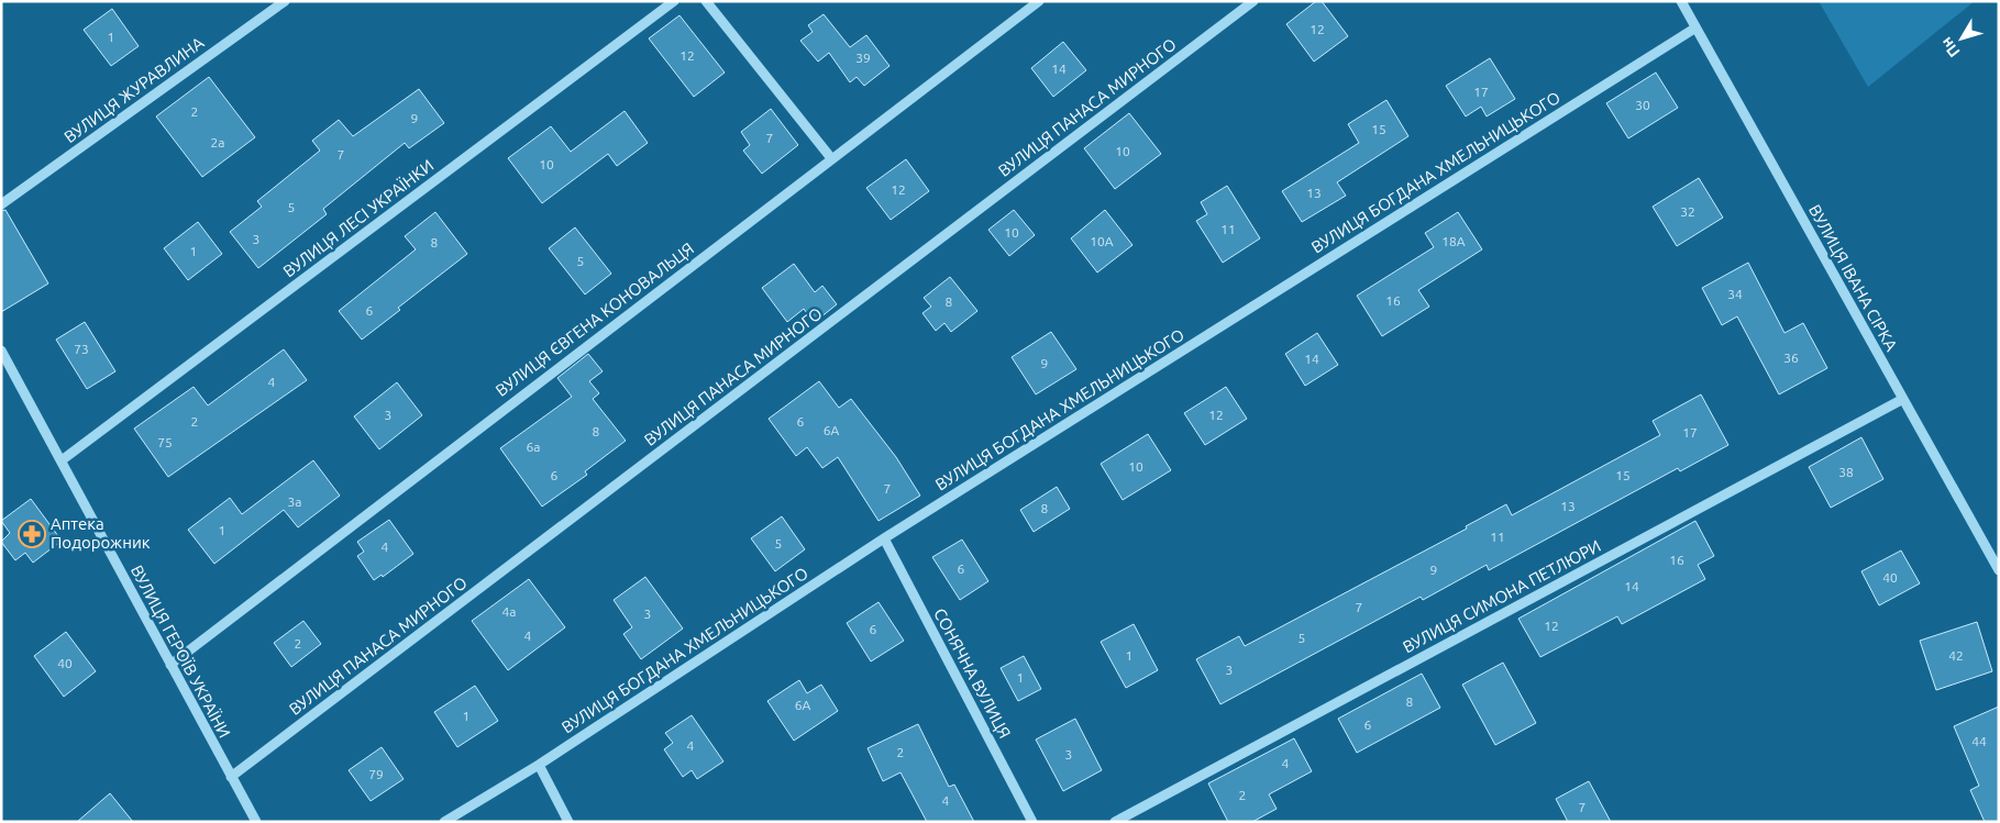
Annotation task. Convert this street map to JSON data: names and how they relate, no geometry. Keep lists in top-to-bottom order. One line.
{"streets":{"street":["ВУЛИЦЯ ЖУРАВЛИНА","ВУЛИЦЯ ПАНАСА МИРНОГО","ВУЛИЦЯ БОГДАНА ХМЕЛЬНИЦЬКОГО","ВУЛИЦЯ ЛЕСІ УКРАЇНКИ","ВУЛИЦЯ ІВАНА СІРКА","ВУЛИЦЯ ЄВГЕНА КОНОВАЛЬЦЯ","ВУЛИЦЯ СИМОНА ПЕТЛЮРИ","ВУЛИЦЯ ГЕРОЇВ УКРАЇНИ","СОНЯЧНА ВУЛИЦЯ"]},"crossings":[["ВУЛИЦЯ ПАНАСА МИРНОГО","ВУЛИЦЯ ГЕРОЇВ УКРАЇНИ"],["ВУЛИЦЯ БОГДАНА ХМЕЛЬНИЦЬКОГО","ВУЛИЦЯ ІВАНА СІРКА"],["ВУЛИЦЯ БОГДАНА ХМЕЛЬНИЦЬКОГО","СОНЯЧНА ВУЛИЦЯ"],["ВУЛИЦЯ ЛЕСІ УКРАЇНКИ","ВУЛИЦЯ ГЕРОЇВ УКРАЇНИ"],["ВУЛИЦЯ ІВАНА СІРКА","ВУЛИЦЯ СИМОНА ПЕТЛЮРИ"],["ВУЛИЦЯ ЄВГЕНА КОНОВАЛЬЦЯ","ВУЛИЦЯ ГЕРОЇВ УКРАЇНИ"]],"places":{"pharmacy":["Аптека Подорожник"]},"house_numbers":["12","1","12","39","14","17","30","2","9","15","7","2а","10","7","10","12","13","5","32","11","10","3","10А","18А","8","1","5","34","16","8","6","73","36","14","9","4","3","12","2","6","6А","8","17","75","6а","10","38","6","15","7","3а","13","8","1","11","5","4","16","6","9","40","14","7","4а","3","12","6","4","5","2","1","42","40","3","1","8","6А","1","6","44","4","2","3","4","79","2","4","7"],"north":"bottom left"}
